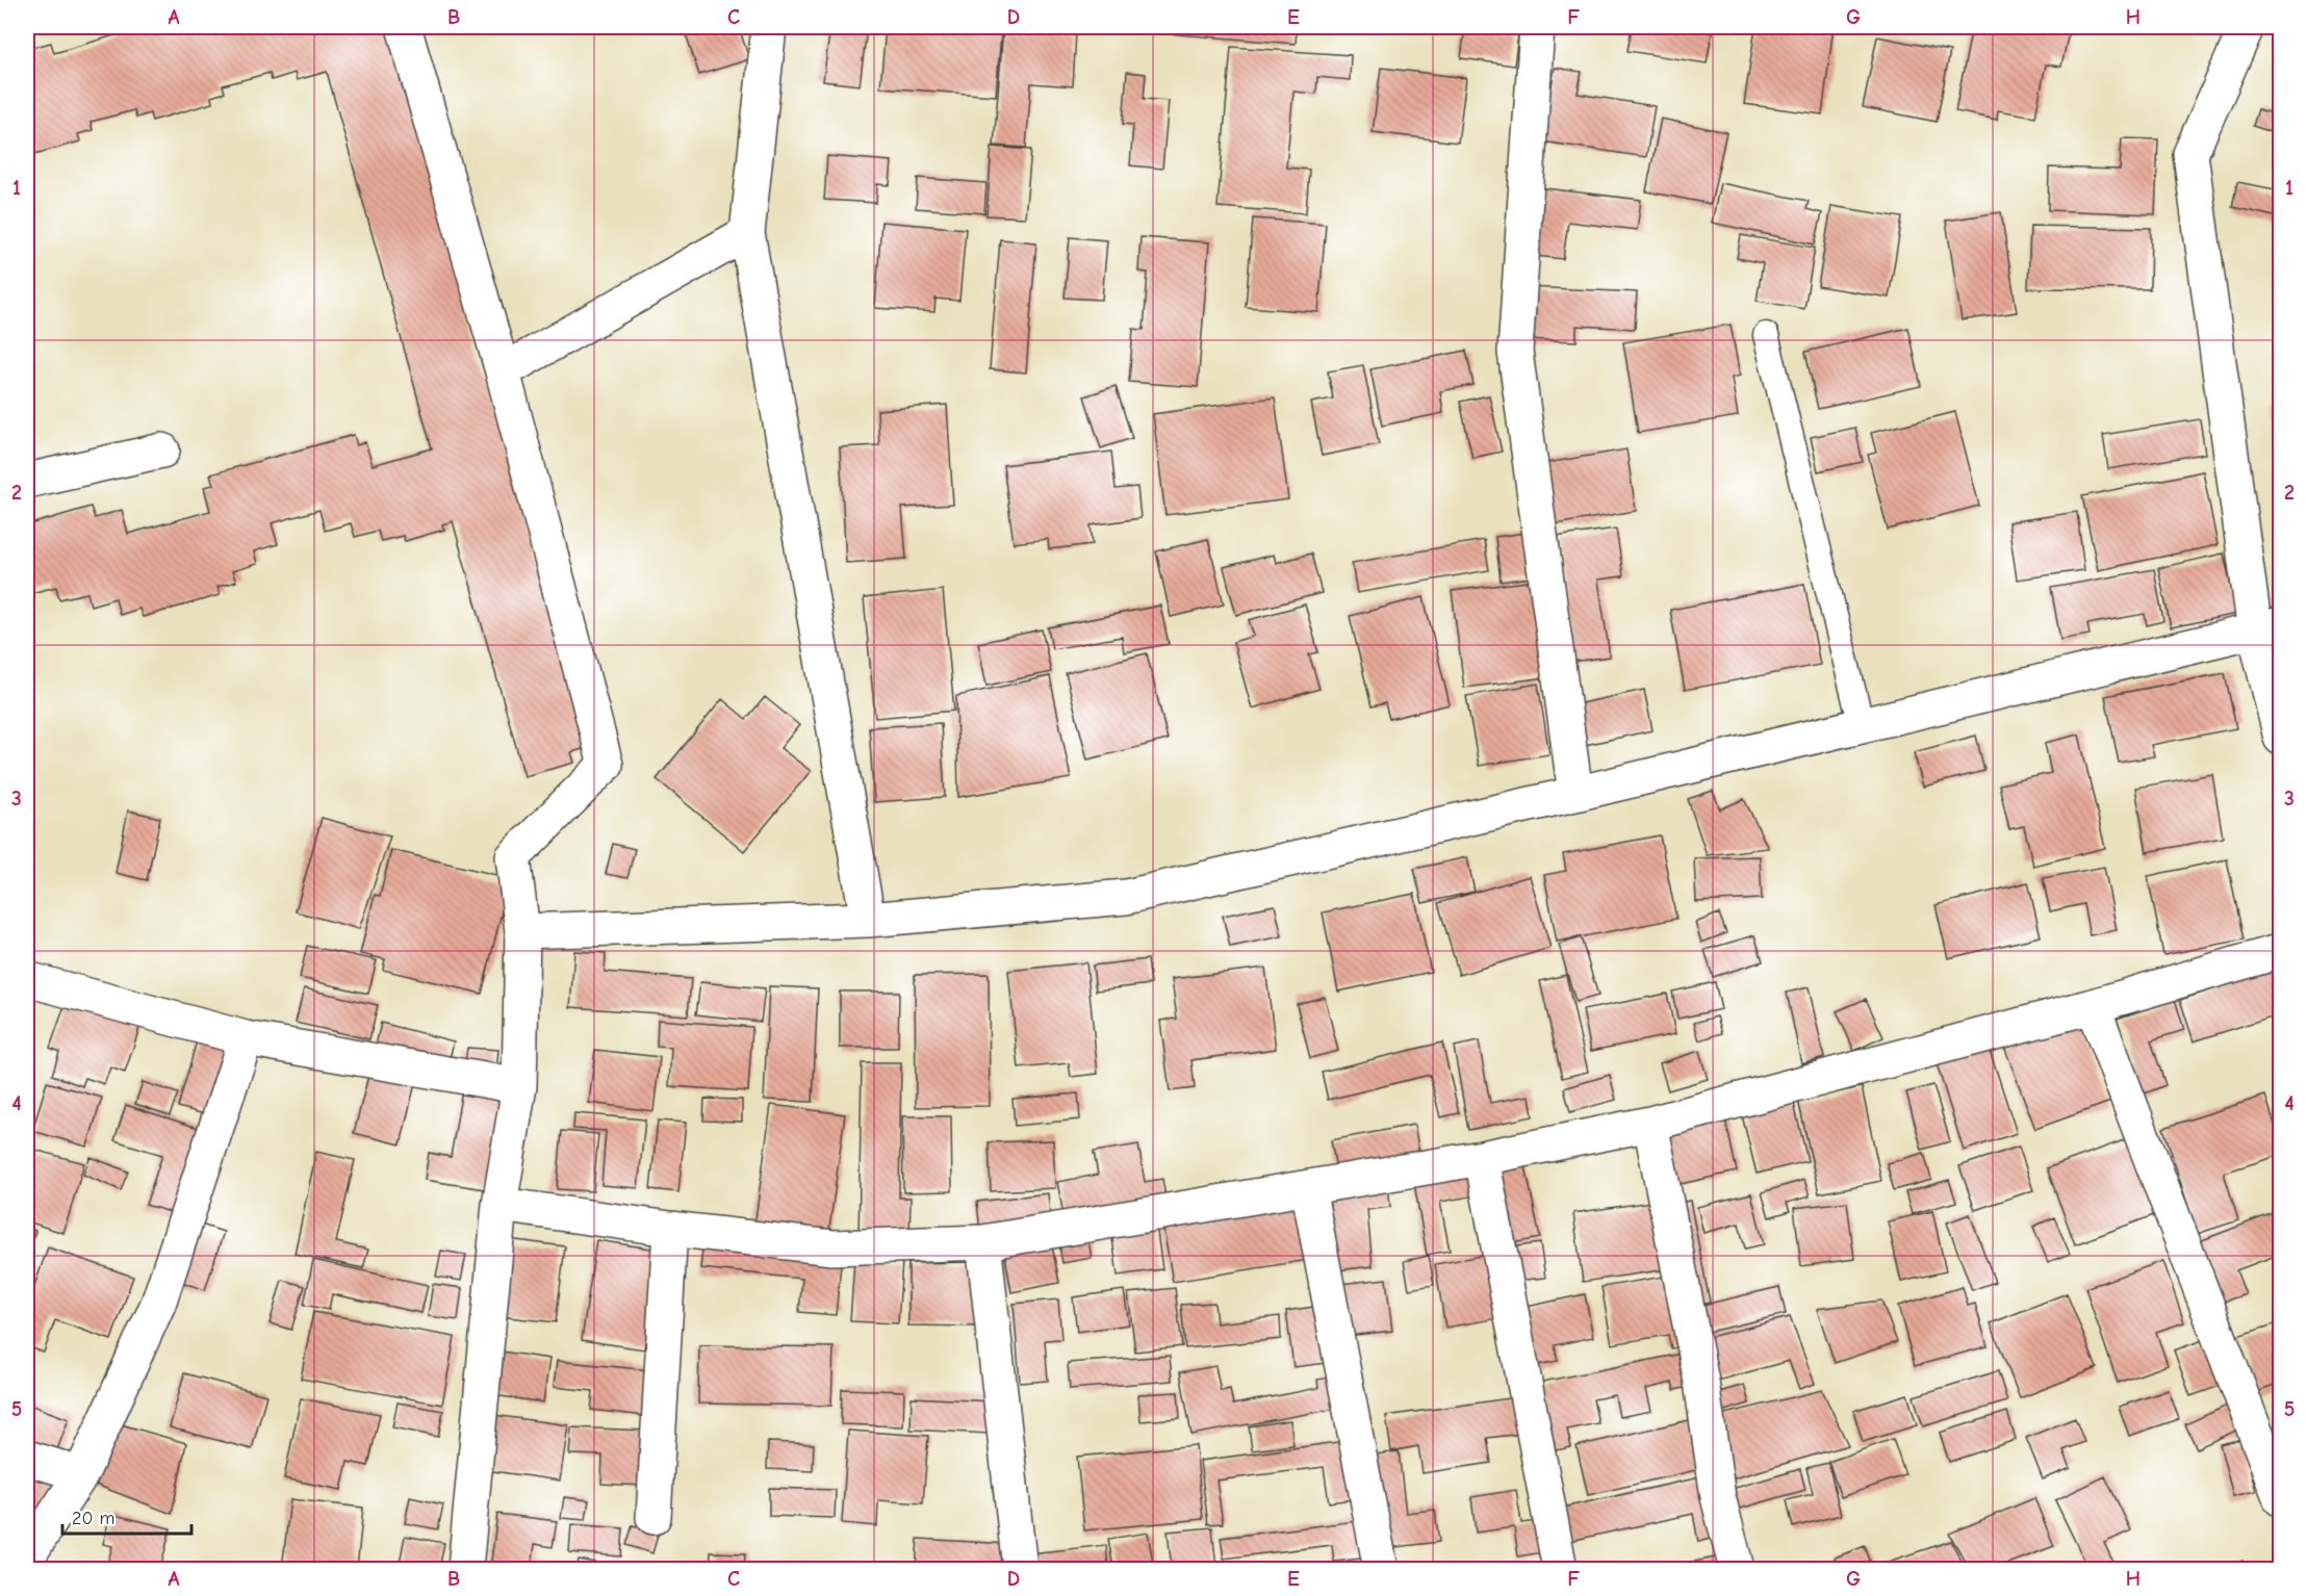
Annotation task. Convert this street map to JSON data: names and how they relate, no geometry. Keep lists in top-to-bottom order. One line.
{"scale_bar":"20 m","grid":{"columns":["A","B","C","D","E","F","G","H"],"rows":["1","2","3","4","5"]}}
